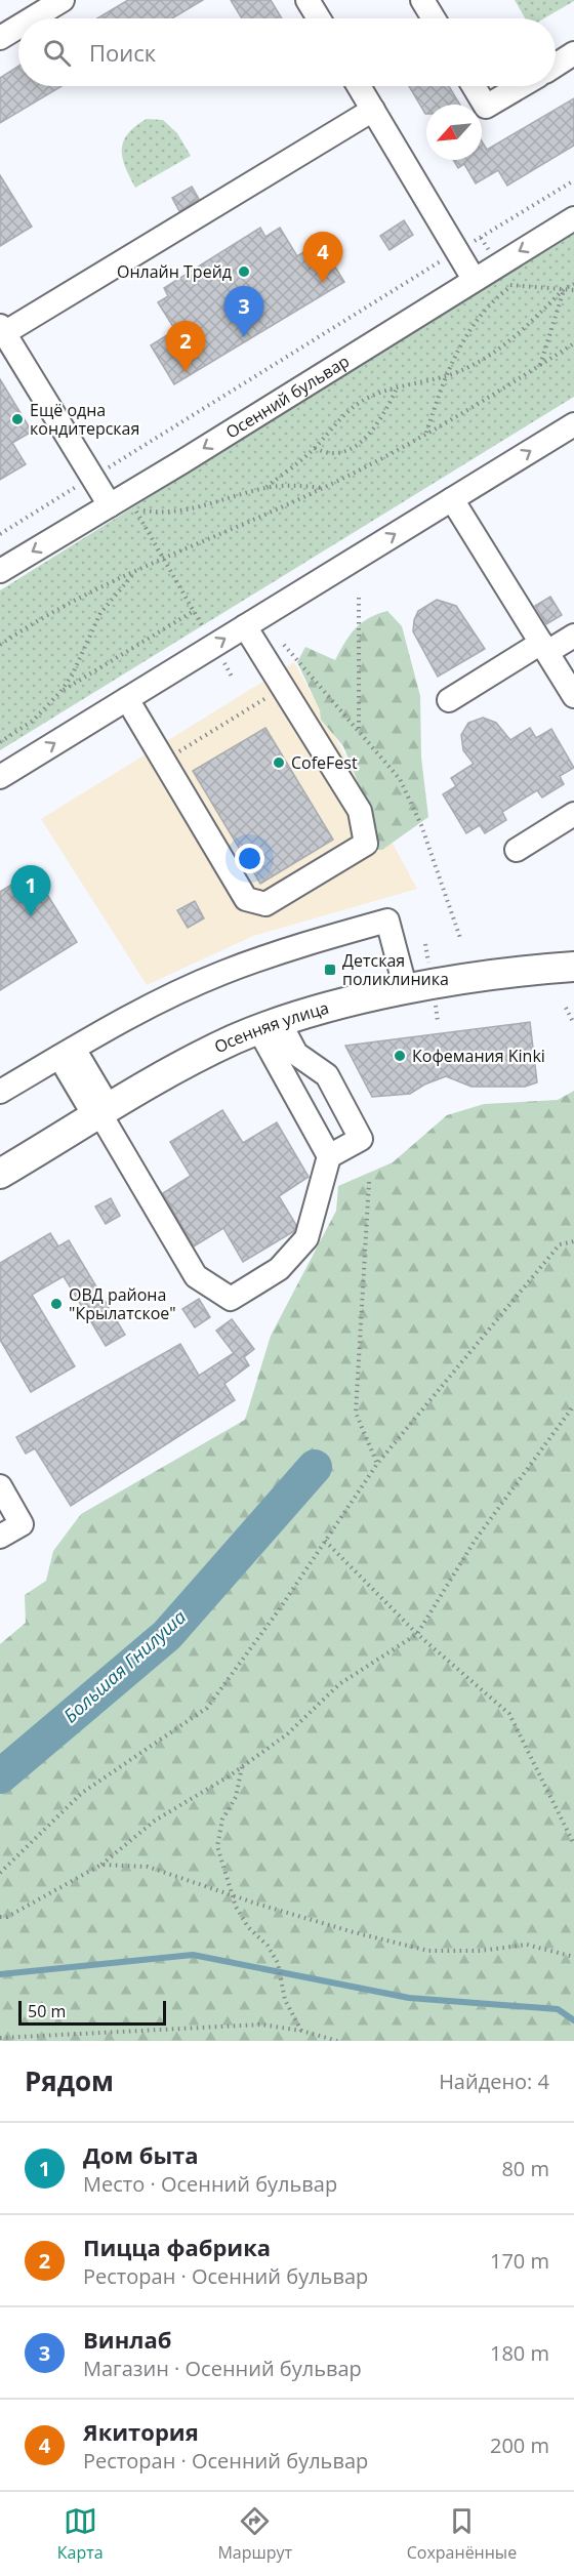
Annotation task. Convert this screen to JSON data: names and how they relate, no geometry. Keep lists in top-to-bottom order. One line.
{"streets":{"main road":["Осенняя улица"],"street":["Осенний бульвар"]},"water":["Большая Гнилуша"],"places":{"other":["Онлайн Трейд","Ещё одна кондитерская","CofeFest","Кофемания Kinki","ОВД района \"Крылатское\""],"transit":["Детская поликлиника"]},"scale_bar":"50 m","north":"bottom left","page":{"search":"Поиск","pins":["4","3","2","1"],"scale":"50 m","heading":["Рядом","Найдено: 4"],"list":[{"mark":"1","name":"Дом быта","note":"Место · Осенний бульвар","value":"80 m"},{"mark":"2","name":"Пицца фабрика","note":"Ресторан · Осенний бульвар","value":"170 m"},{"mark":"3","name":"Винлаб","note":"Магазин · Осенний бульвар","value":"180 m"},{"mark":"4","name":"Якитория","note":"Ресторан · Осенний бульвар","value":"200 m"}],"nav":["Карта","Маршрут","Сохранённые"]}}
